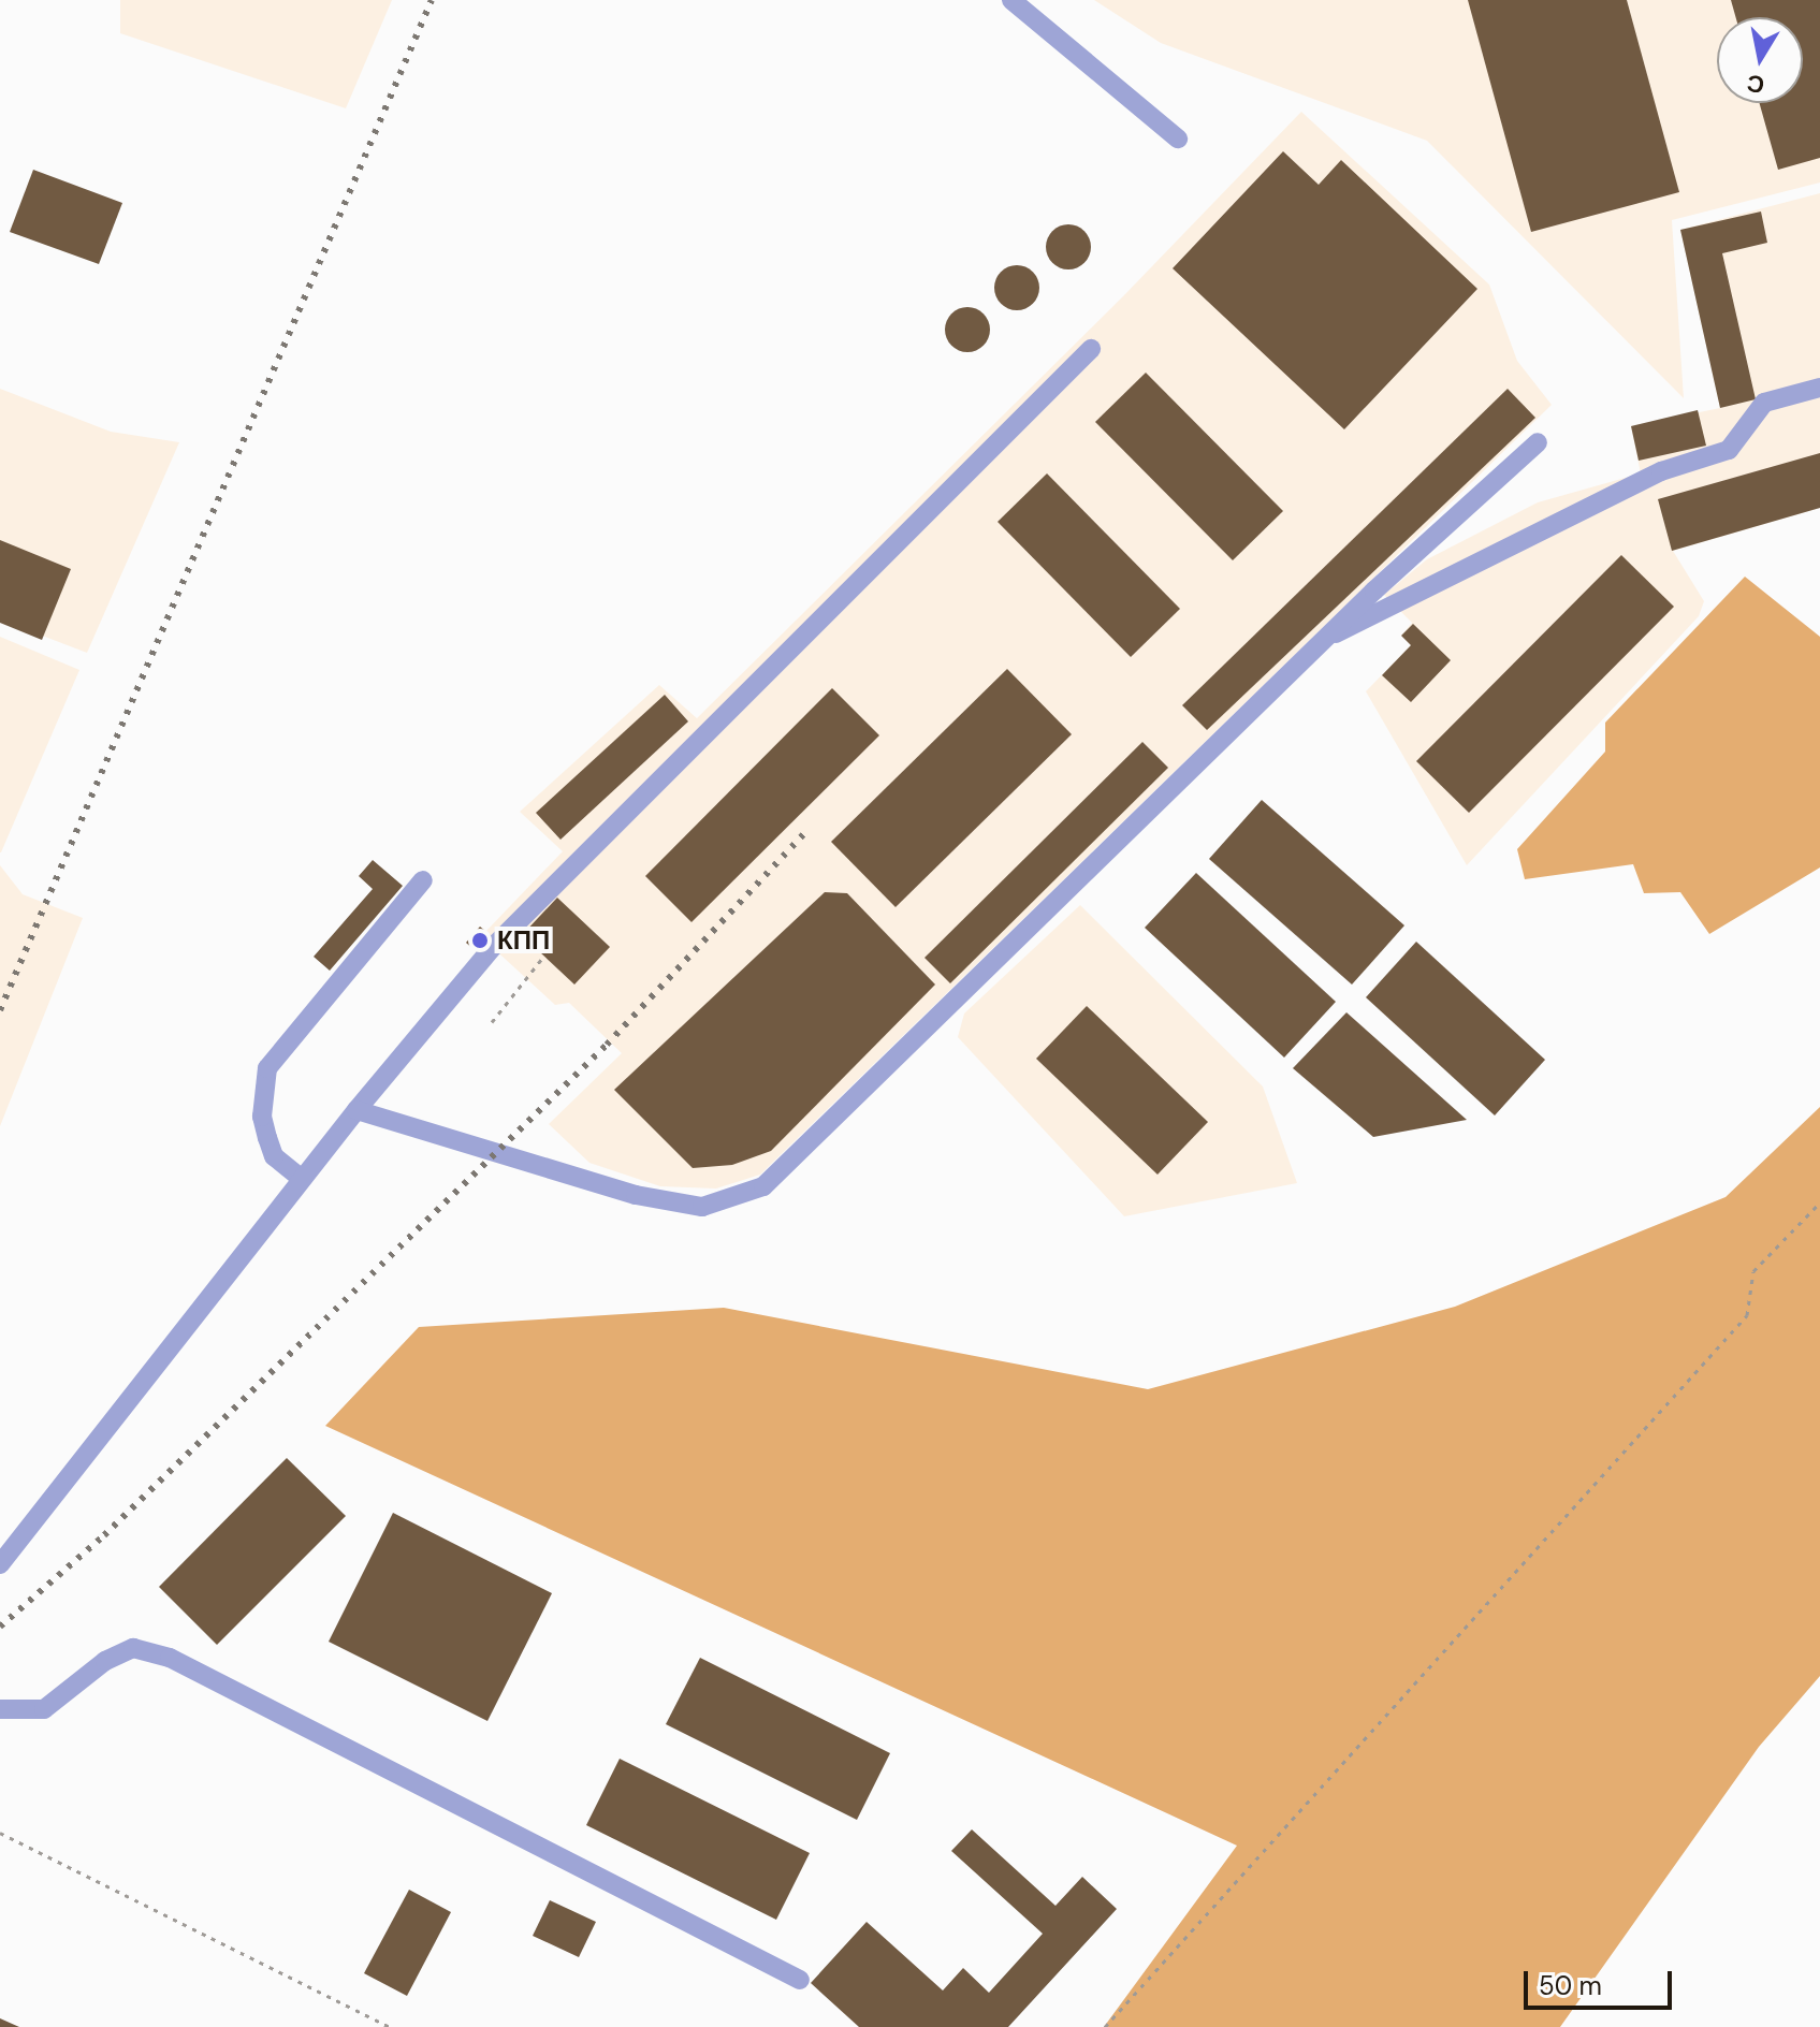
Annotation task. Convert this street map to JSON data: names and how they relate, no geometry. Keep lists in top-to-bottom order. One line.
{"places":["КПП"],"scale_bar":"50 m","north":"bottom"}
